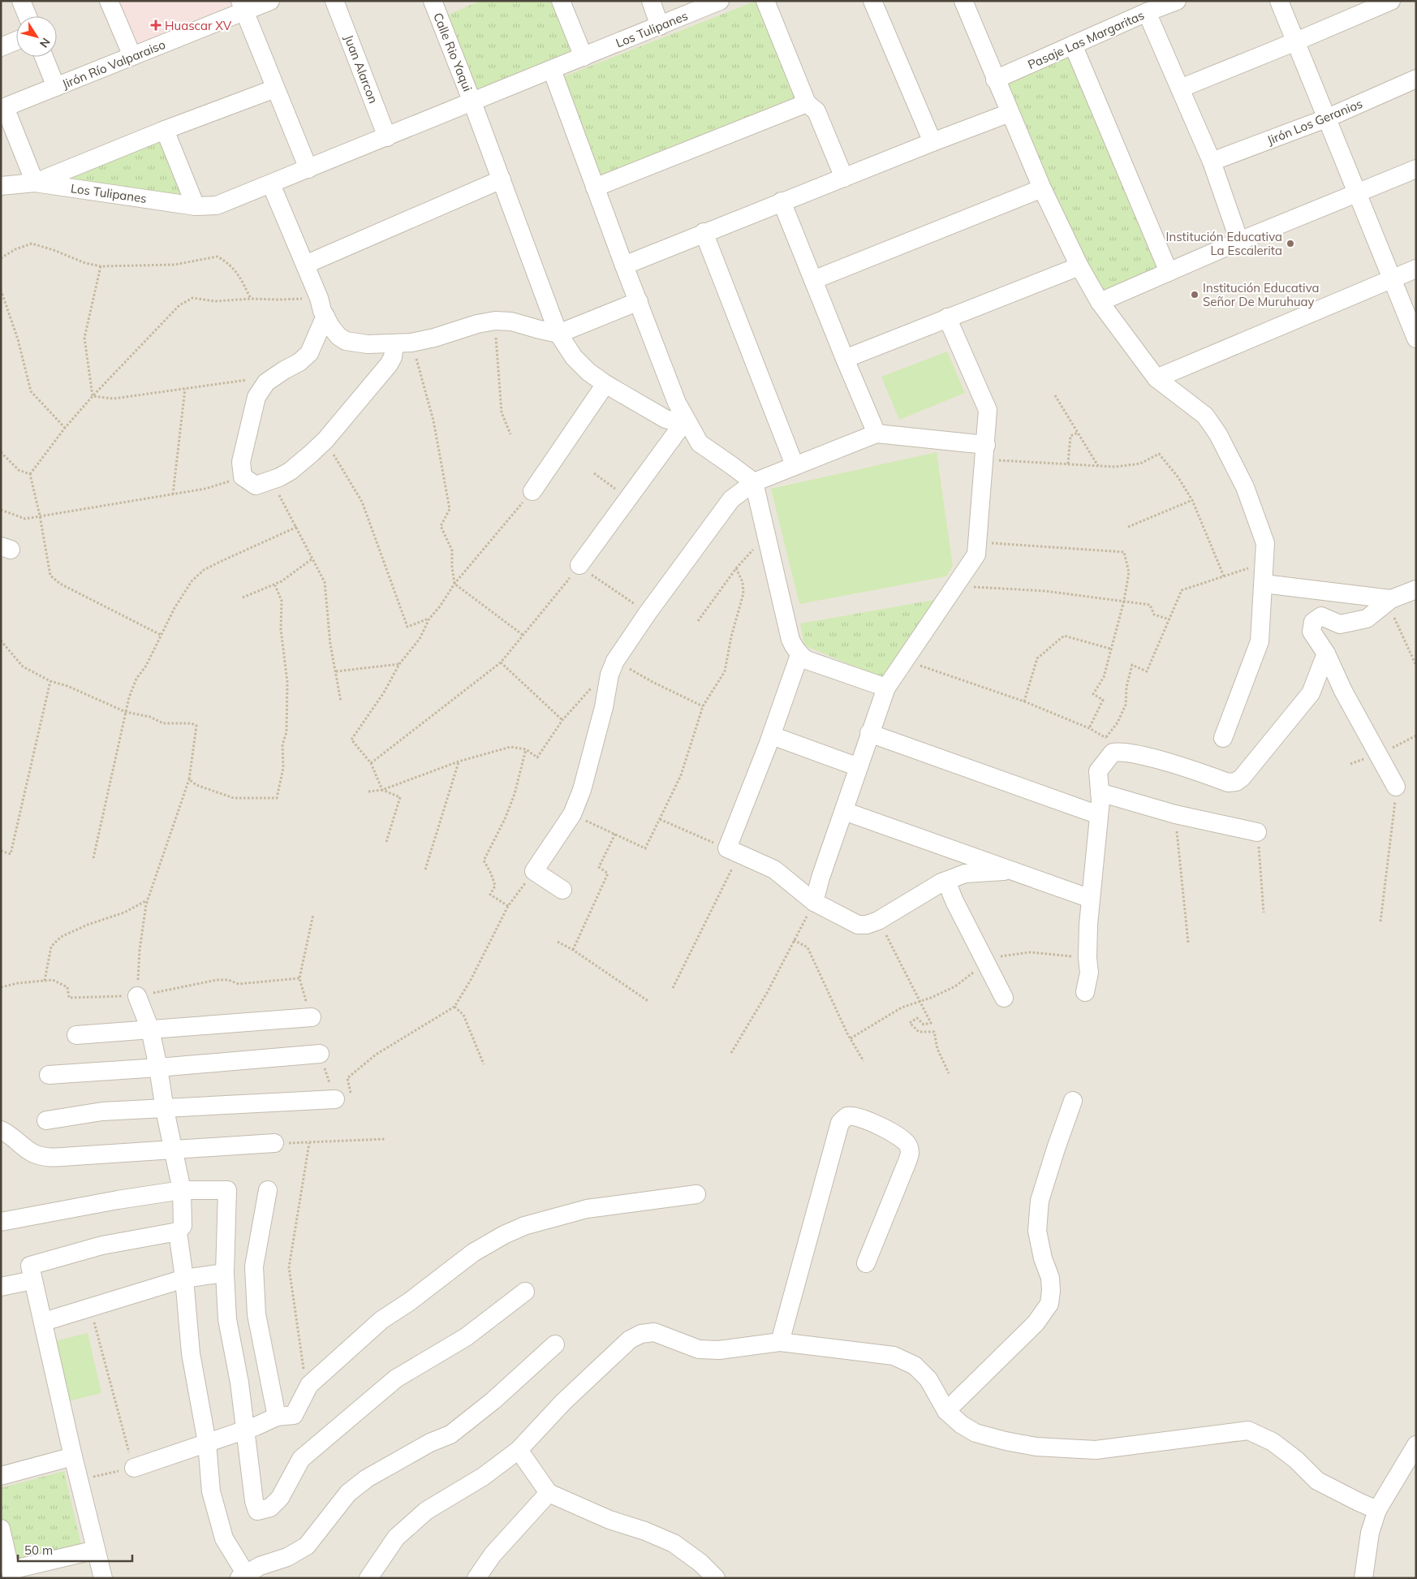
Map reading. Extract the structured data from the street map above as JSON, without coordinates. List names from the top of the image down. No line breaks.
{"streets":{"street":["Los Tulipanes","Pasaje Las Margaritas","Calle Rio Yaqui","Jirón Río Valparaiso","Juan Alarcon","Jirón Los Geranios"]},"crossings":[["Los Tulipanes","Calle Rio Yaqui"],["Los Tulipanes","Jirón Río Valparaiso"],["Los Tulipanes","Juan Alarcon"]],"places":{"health":["Huascar XV"],"other":["Institución Educativa La Escalerita","Institución Educativa Señor De Muruhuay"]},"scale_bar":"50 m","north":"bottom right"}
